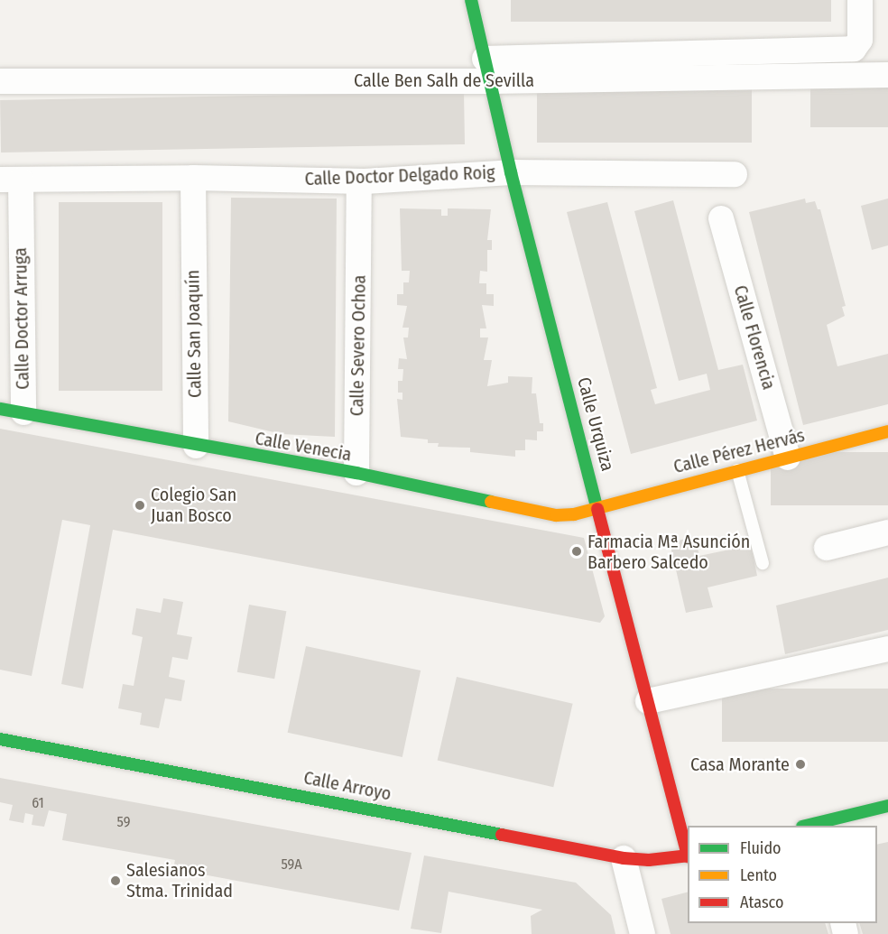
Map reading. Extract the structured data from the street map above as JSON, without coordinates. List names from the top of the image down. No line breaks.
{"streets":{"street":["Calle Ben Salh de Sevilla","Calle Doctor Delgado Roig","Calle Doctor Arruga","Calle San Joaquín","Calle Florencia","Calle Severo Ochoa","Calle Urquiza","Calle Venecia","Calle Pérez Hervás","Calle Arroyo"]},"crossings":[["Calle Ben Salh de Sevilla","Calle Urquiza"],["Calle Doctor Delgado Roig","Calle Doctor Arruga"],["Calle Doctor Delgado Roig","Calle San Joaquín"],["Calle Doctor Delgado Roig","Calle Severo Ochoa"],["Calle Doctor Delgado Roig","Calle Urquiza"],["Calle Doctor Arruga","Calle Venecia"],["Calle San Joaquín","Calle Venecia"],["Calle Florencia","Calle Pérez Hervás"],["Calle Severo Ochoa","Calle Venecia"],["Calle Urquiza","Calle Venecia"],["Calle Urquiza","Calle Pérez Hervás"],["Calle Venecia","Calle Pérez Hervás"]],"places":["Colegio San Juan Bosco","Farmacia Mª Asunción Barbero Salcedo","Casa Morante","Salesianos Stma. Trinidad"],"house_numbers":["61","59","59A"],"legend":["Fluido","Lento","Atasco"]}
